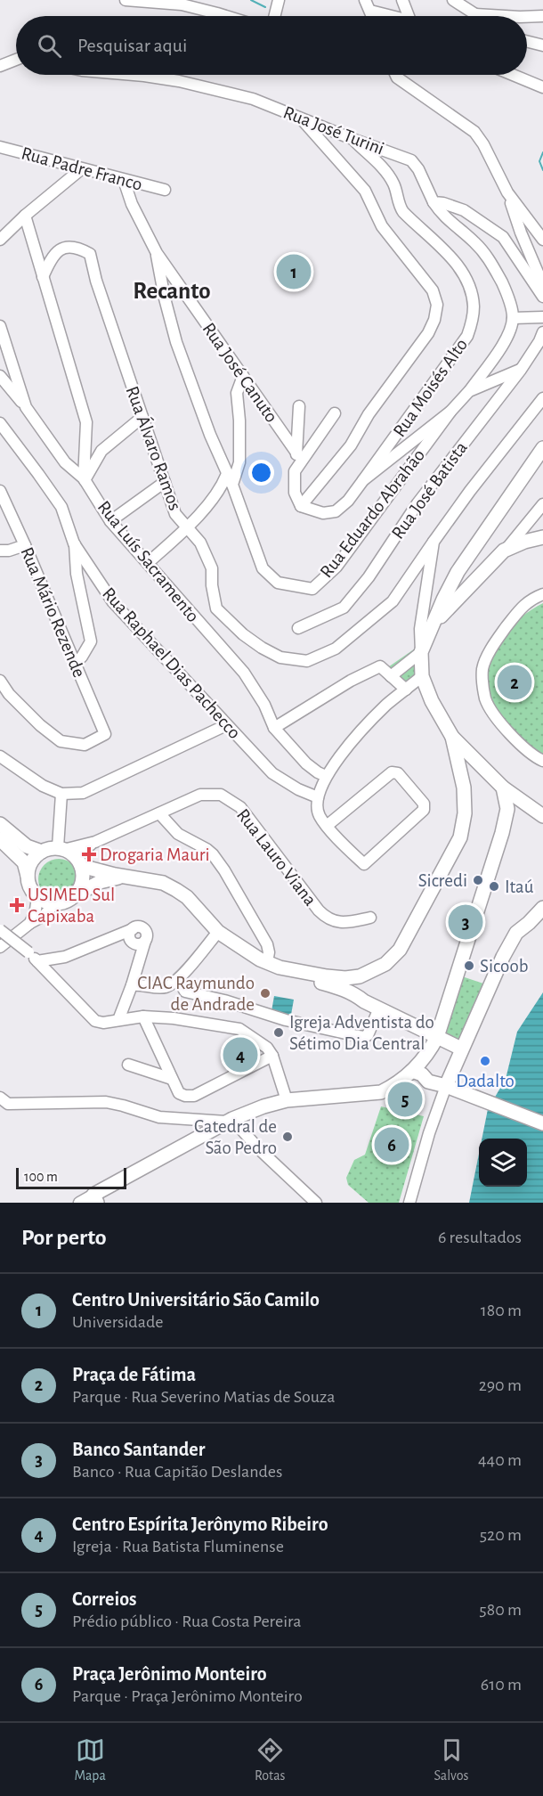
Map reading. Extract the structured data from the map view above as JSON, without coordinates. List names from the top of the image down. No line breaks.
{"streets":{"street":["Rua José Turini","Rua Padre Franco","Rua José Canuto","Rua Moisés Alto","Rua Álvaro Ramos","Rua José Batista","Rua Eduardo Abrahão","Rua Luís Sacramento","Rua Mário Rezende","Rua Raphael Dias Pachecco","Rua Lauro Viana"]},"crossings":[["Rua José Turini","Rua Moisés Alto"],["Rua Padre Franco","Rua José Canuto"]],"districts":["Recanto"],"places":{"health":["Drogaria Mauri","USIMED Sul Capixaba"],"other":["Sicredi","Itaú","Sicoob","CIAC Raymundo de Andrade","Igreja Adventista do Sétimo Dia Central","Dadalto","Catedral de São Pedro"]},"scale_bar":"100 m","page":{"search":"Pesquisar aqui","pins":["1","2","3","4","5","6"],"scale":"100 m","heading":["Por perto","6 resultados"],"list":[{"mark":"1","name":"Centro Universitário São Camilo","note":"Universidade","value":"180 m"},{"mark":"2","name":"Praça de Fátima","note":"Parque · Rua Severino Matias de Souza","value":"290 m"},{"mark":"3","name":"Banco Santander","note":"Banco · Rua Capitão Deslandes","value":"440 m"},{"mark":"4","name":"Centro Espírita Jerônymo Ribeiro","note":"Igreja · Rua Batista Fluminense","value":"520 m"},{"mark":"5","name":"Correios","note":"Prédio público · Rua Costa Pereira","value":"580 m"},{"mark":"6","name":"Praça Jerônimo Monteiro","note":"Parque · Praça Jerônimo Monteiro","value":"610 m"}],"nav":["Mapa","Rotas","Salvos"]}}
